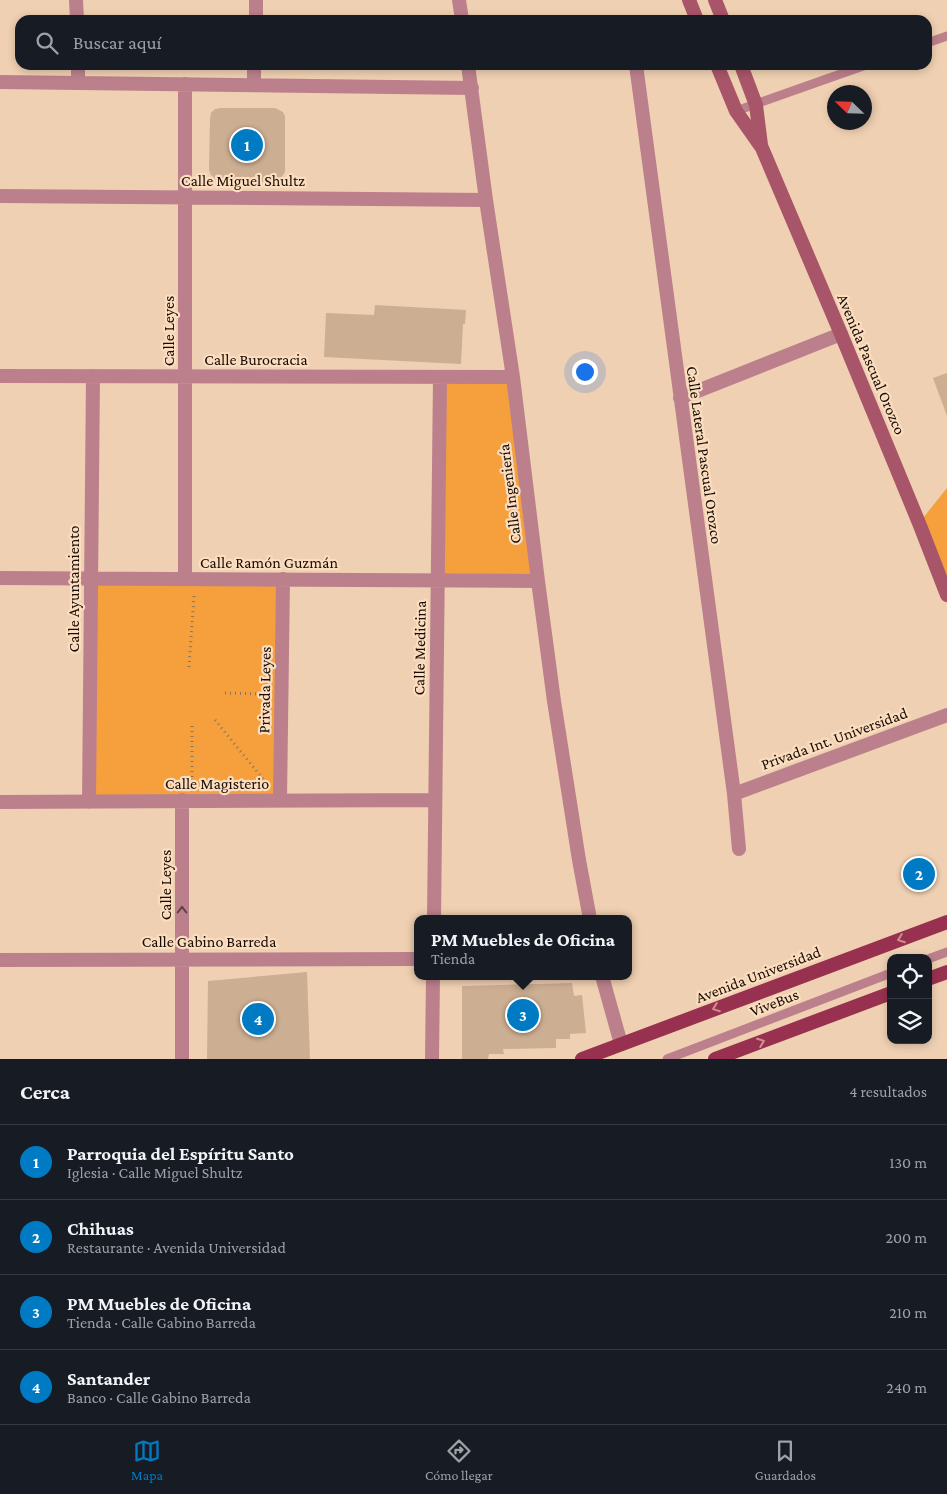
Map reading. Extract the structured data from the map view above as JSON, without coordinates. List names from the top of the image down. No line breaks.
{"streets":{"main road":["Avenida Pascual Orozco","Avenida Universidad"],"street":["Calle Miguel Shultz","Calle Leyes","Calle Burocracia","Calle Lateral Pascual Orozco","Calle Ingeniería","Calle Ramón Guzmán","Calle Ayuntamiento","Calle Medicina","Privada Leyes","Privada Int. Universidad","Calle Magisterio","Calle Gabino Barreda"],"lane":["ViveBus"]},"crossings":[["Calle Miguel Shultz","Calle Leyes"],["Calle Miguel Shultz","Calle Ingeniería"],["Calle Leyes","Calle Burocracia"],["Calle Leyes","Calle Ramón Guzmán"],["Calle Leyes","Calle Magisterio"],["Calle Leyes","Calle Gabino Barreda"],["Calle Burocracia","Calle Ingeniería"],["Calle Burocracia","Calle Ayuntamiento"],["Calle Burocracia","Calle Medicina"],["Calle Lateral Pascual Orozco","Privada Int. Universidad"],["Calle Ingeniería","Calle Ramón Guzmán"],["Calle Ramón Guzmán","Calle Ayuntamiento"],["Calle Ramón Guzmán","Calle Medicina"],["Calle Ramón Guzmán","Privada Leyes"],["Calle Ayuntamiento","Calle Magisterio"],["Calle Medicina","Calle Magisterio"],["Privada Leyes","Calle Magisterio"]],"north":"top left","page":{"search":"Buscar aquí","pins":["1","2","3","4"],"popup":["PM Muebles de Oficina","Tienda"],"heading":["Cerca","4 resultados"],"list":[{"mark":"1","name":"Parroquia del Espíritu Santo","note":"Iglesia · Calle Miguel Shultz","value":"130 m"},{"mark":"2","name":"Chihuas","note":"Restaurante · Avenida Universidad","value":"200 m"},{"mark":"3","name":"PM Muebles de Oficina","note":"Tienda · Calle Gabino Barreda","value":"210 m"},{"mark":"4","name":"Santander","note":"Banco · Calle Gabino Barreda","value":"240 m"}],"nav":["Mapa","Cómo llegar","Guardados"]}}
